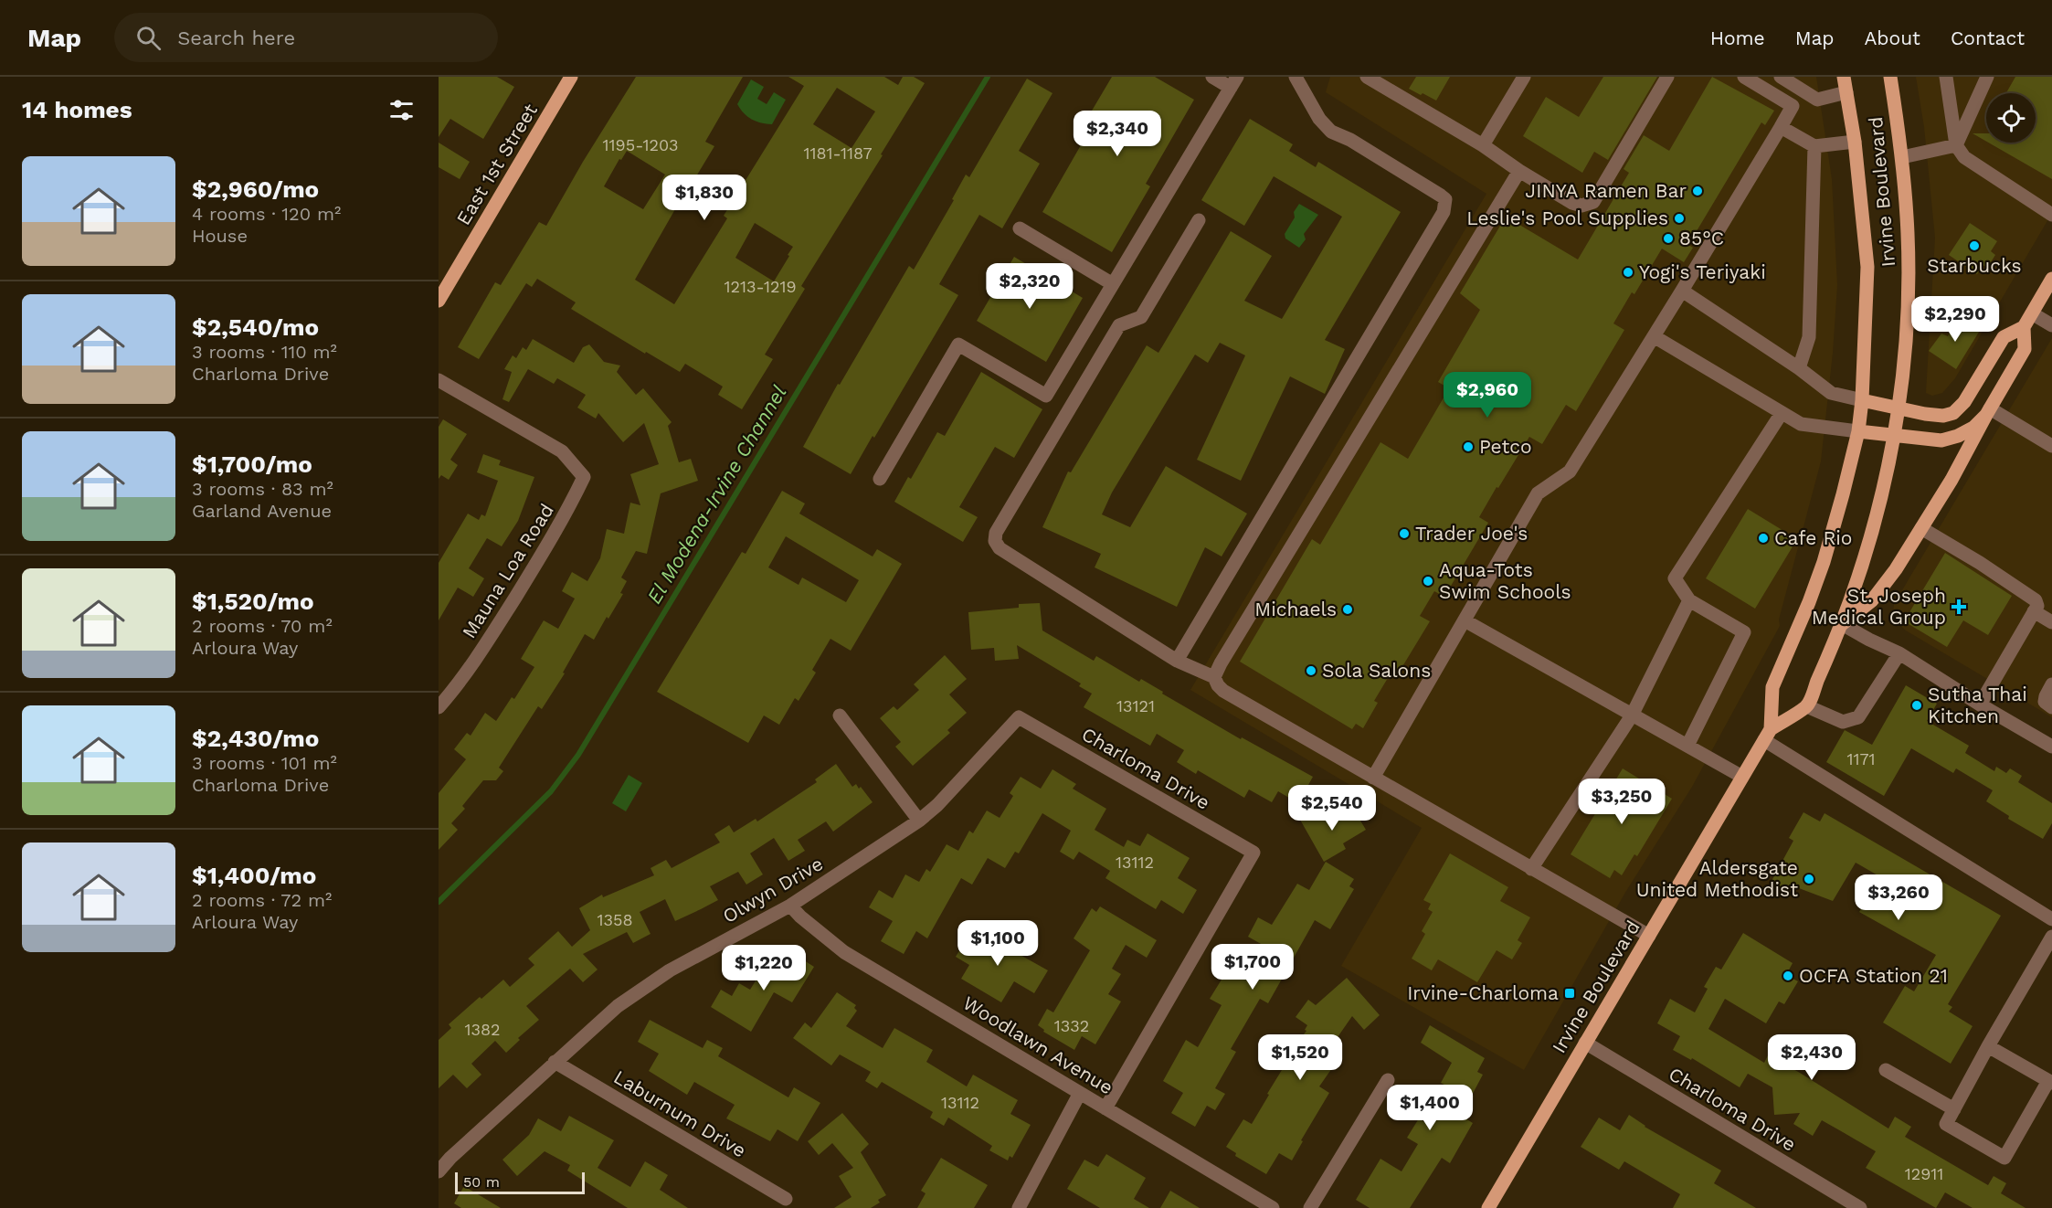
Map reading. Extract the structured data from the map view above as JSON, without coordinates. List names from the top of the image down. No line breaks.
{"streets":{"main road":["East 1st Street","Irvine Boulevard"],"street":["Mauna Loa Road","Charloma Drive","Olwyn Drive","Woodlawn Avenue","Laburnum Drive"]},"crossings":[["Irvine Boulevard","Charloma Drive"],["Charloma Drive","Olwyn Drive"],["Charloma Drive","Woodlawn Avenue"],["Olwyn Drive","Woodlawn Avenue"],["Olwyn Drive","Laburnum Drive"]],"water":["El Modena-Irvine Channel"],"places":{"other":["JINYA Ramen Bar","Leslie's Pool Supplies","85°C","Starbucks","Yogi's Teriyaki","Petco","Trader Joe's","Cafe Rio","Aqua-Tots Swim Schools","Michaels","Sola Salons","Sutha Thai Kitchen","Aldersgate United Methodist","OCFA Station 21"],"health":["St. Joseph Medical Group"],"transit":["Irvine-Charloma"]},"house_numbers":["1195-1203","1181-1187","1213-1219","13121","1171","13112","1358","1332","1382","13112","12911"],"scale_bar":"50 m","page":{"header":"Map","search":"Search here","nav":["Home","Map","About","Contact"],"heading":"14 homes","price":["$2,340","$1,830","$2,320","$2,290","$2,960","$3,250","$2,540","$3,260","$1,100","$1,700","$1,220","$1,520","$2,430","$1,400"],"list":[{"name":"$2,960/mo","note":"4 rooms · 120 m² · House"},{"name":"$2,540/mo","note":"3 rooms · 110 m² · Charloma Drive"},{"name":"$1,700/mo","note":"3 rooms · 83 m² · Garland Avenue"},{"name":"$1,520/mo","note":"2 rooms · 70 m² · Arloura Way"},{"name":"$2,430/mo","note":"3 rooms · 101 m² · Charloma Drive"},{"name":"$1,400/mo","note":"2 rooms · 72 m² · Arloura Way"}],"scale":"50 m"}}
